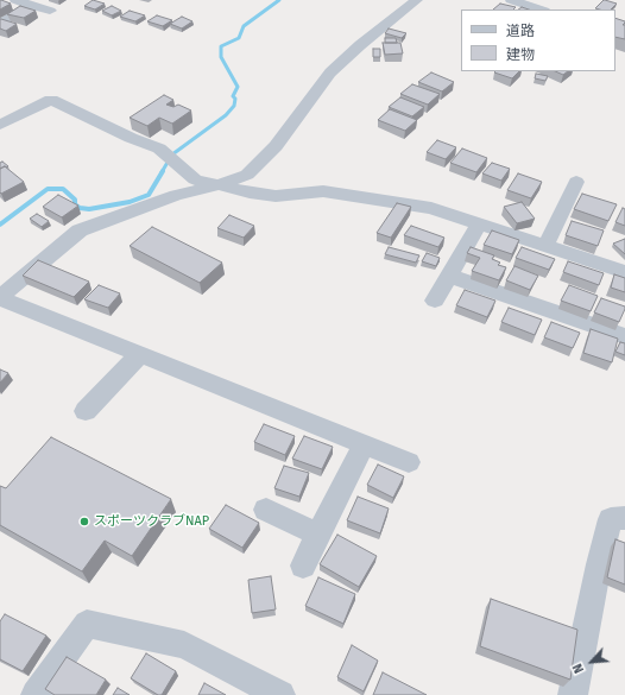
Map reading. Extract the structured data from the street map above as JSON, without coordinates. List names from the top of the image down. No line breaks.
{"places":["スポーツクラブNAP"],"legend":["道路","建物"],"north":"bottom left"}
